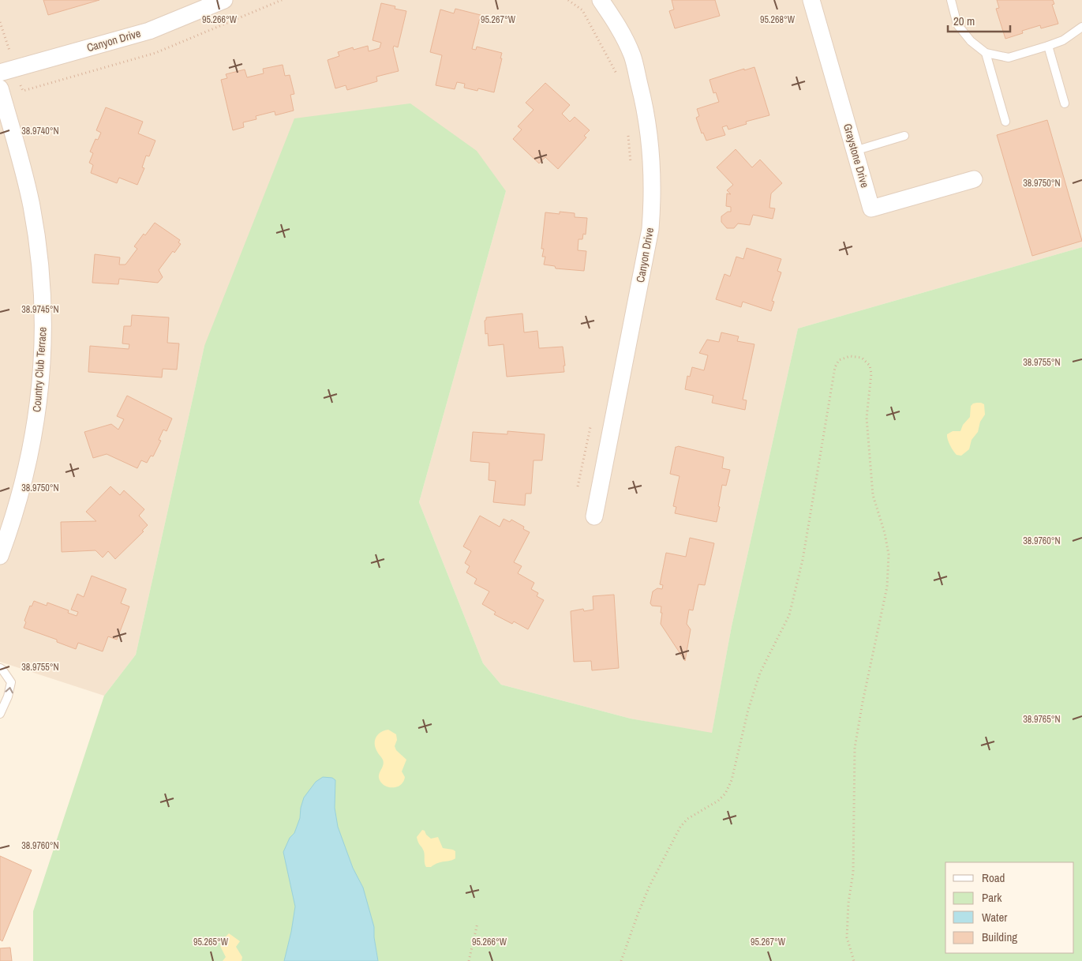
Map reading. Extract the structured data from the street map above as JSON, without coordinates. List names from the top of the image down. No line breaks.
{"streets":{"street":["Canyon Drive","Graystone Drive","Country Club Terrace"]},"legend":["Road","Park","Water","Building"],"scale_bar":"20 m","coordinates":["95.266°W","95.267°W","95.268°W","38.9740°N","38.9750°N","38.9745°N","38.9755°N","38.9760°N","38.9765°N","95.265°W"]}
